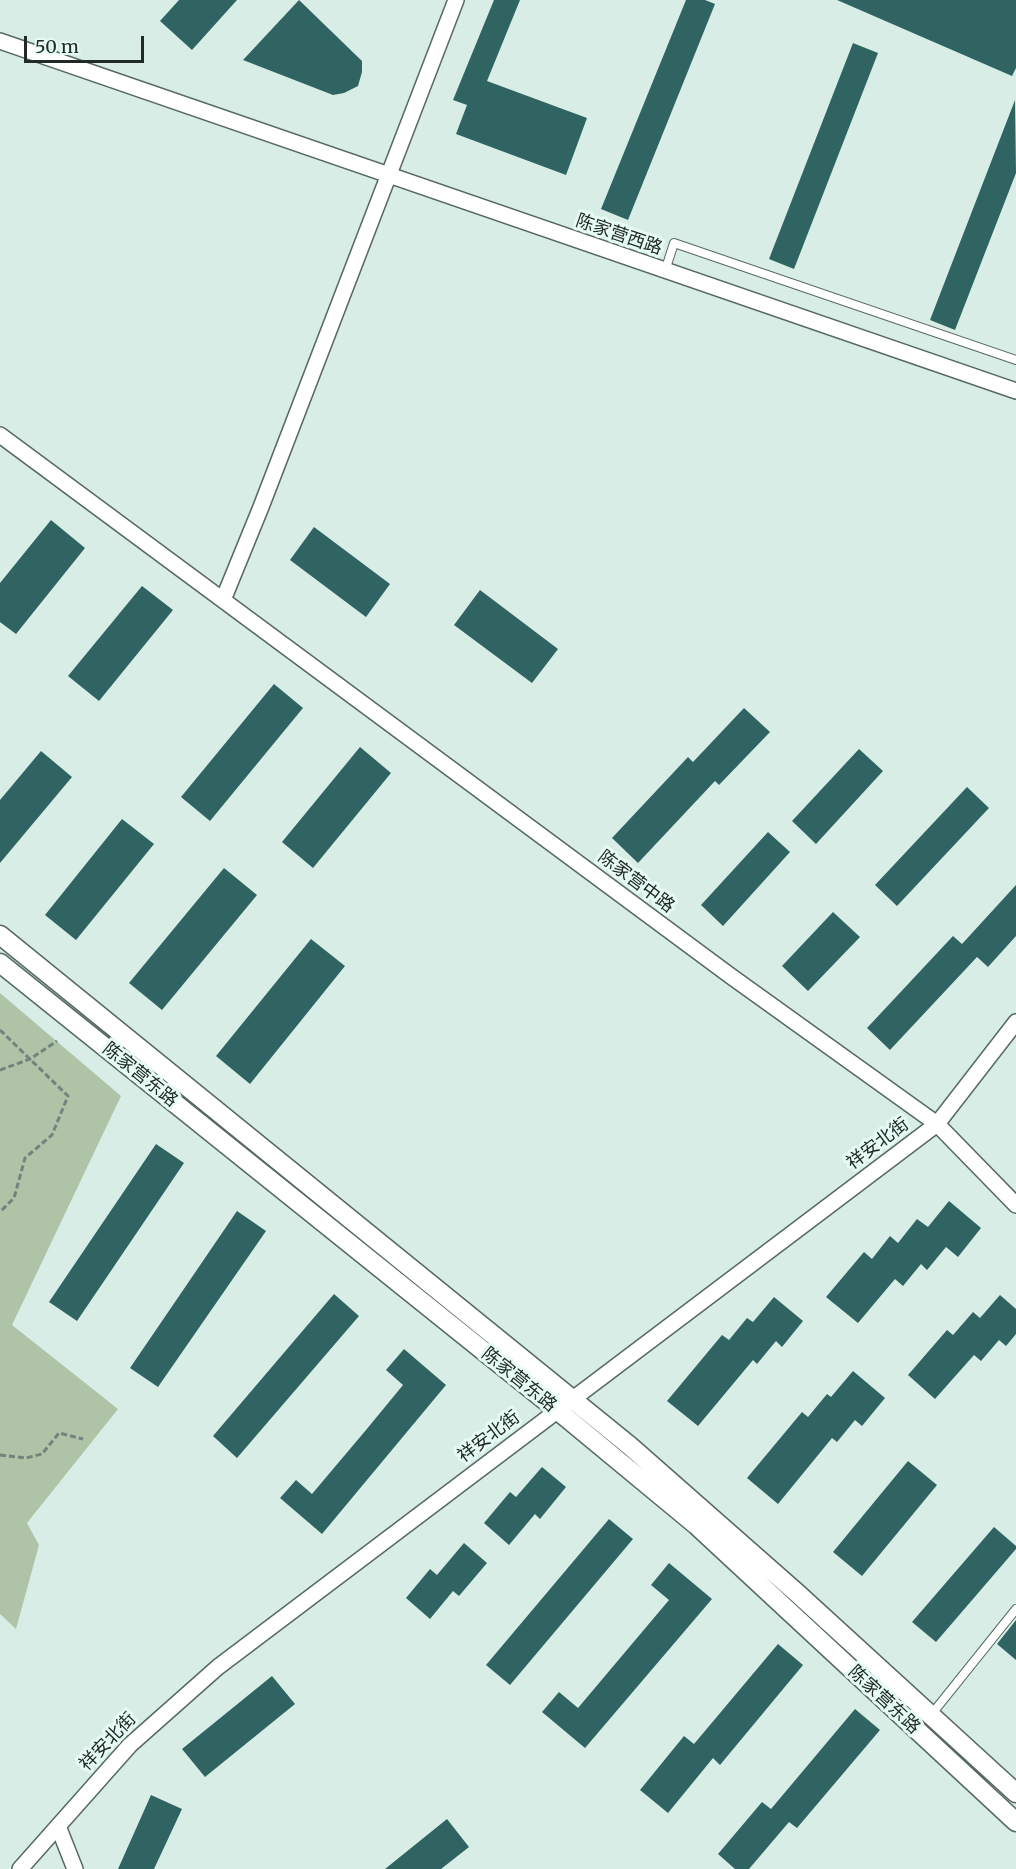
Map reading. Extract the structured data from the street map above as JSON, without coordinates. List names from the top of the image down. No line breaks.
{"streets":{"street":["陈家营西路","陈家营中路","陈家营东路","祥安北街"]},"crossings":[["陈家营中路","祥安北街"],["陈家营东路","祥安北街"]],"scale_bar":"50 m"}
